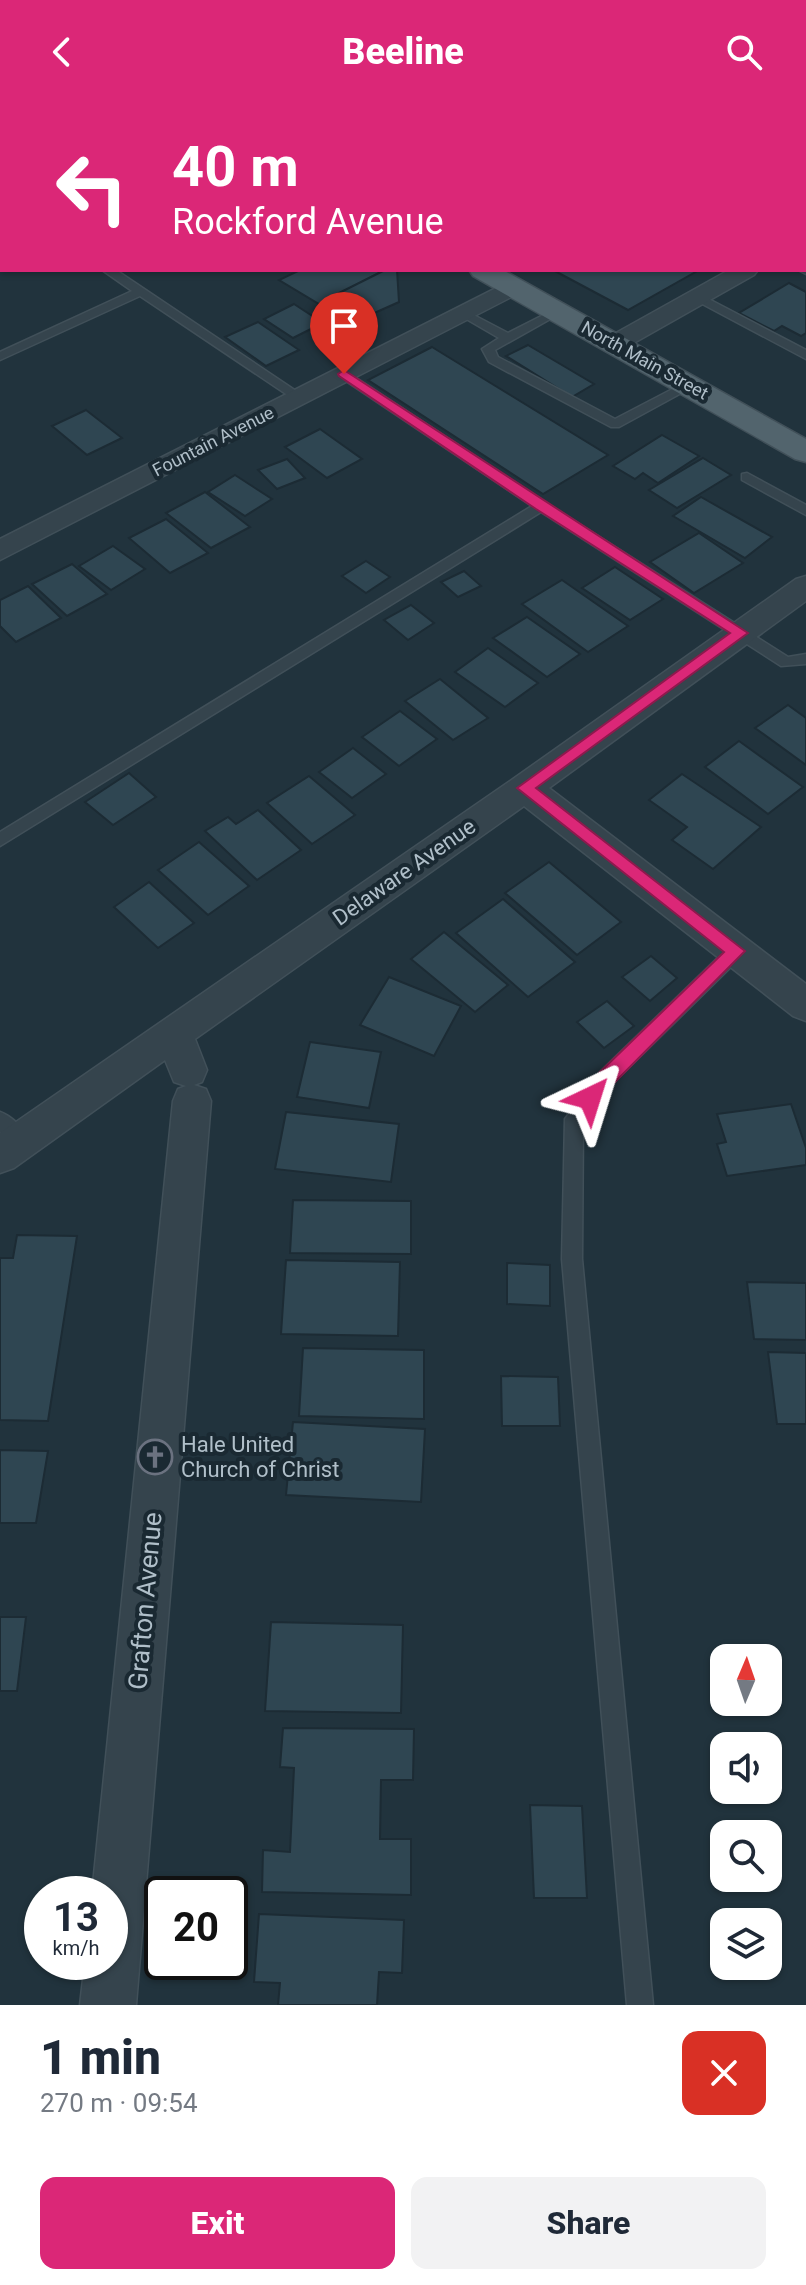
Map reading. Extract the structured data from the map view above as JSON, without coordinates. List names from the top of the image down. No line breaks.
{"streets":{"main road":["North Main Street"],"street":["Fountain Avenue","Delaware Avenue","Grafton Avenue"]},"crossings":[["North Main Street","Fountain Avenue"],["Delaware Avenue","Grafton Avenue"]],"places":{"church":["Hale United Church of Christ"]},"north":"top","page":{"header":"Beeline","turn":["40 m","Rockford Avenue"],"speed":"13 km/h","limit":"20","heading":["1 min","270 m · 09:54"],"buttons":["Exit","Share"]}}
